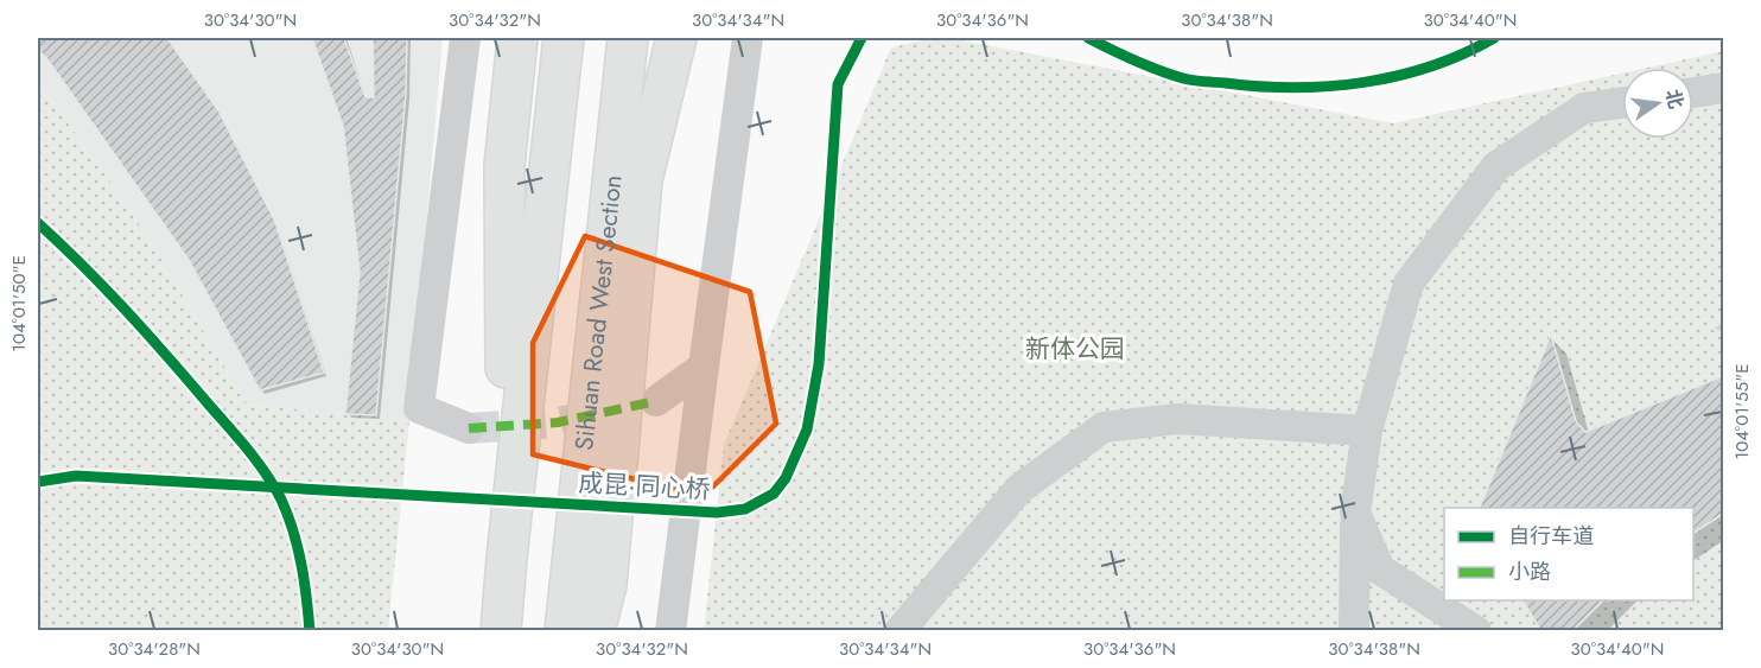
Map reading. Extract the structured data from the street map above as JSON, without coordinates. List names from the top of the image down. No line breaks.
{"streets":{"highway":["Sihuan Road West Section"],"cycle path":["成昆·同心桥"]},"parks":["新体公园"],"legend":["自行车道","小路"],"north":"right","coordinates":["30°34'30\"N","30°34'32\"N","30°34'34\"N","30°34'36\"N","30°34'38\"N","30°34'40\"N","104°01'50\"E","104°01'55\"E","30°34'28\"N"]}
